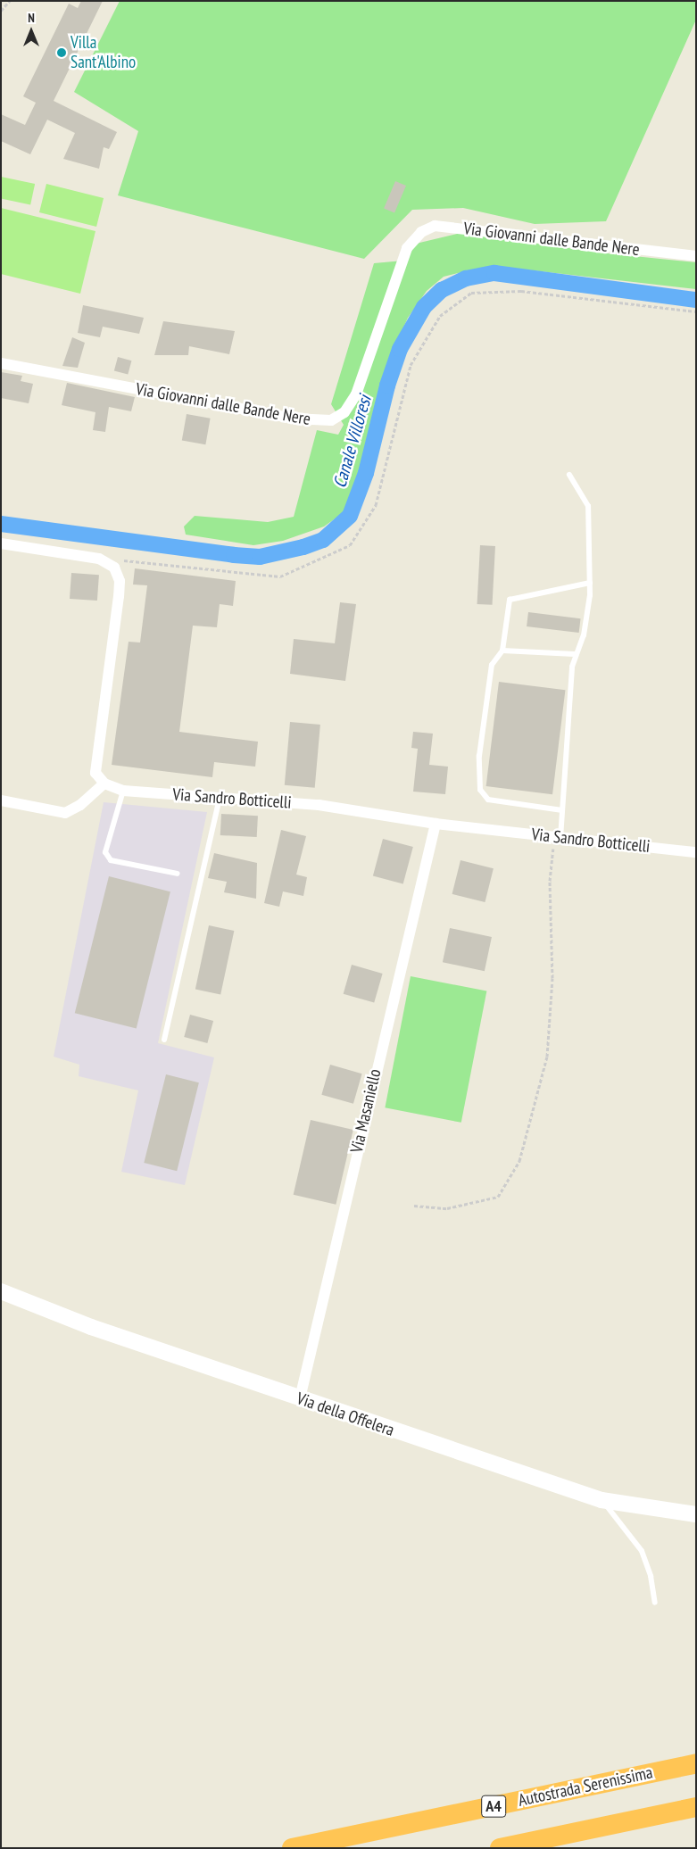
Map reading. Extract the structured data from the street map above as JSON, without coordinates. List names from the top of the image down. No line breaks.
{"streets":{"highway":["Autostrada Serenissima","A4"],"street":["Via Giovanni dalle Bande Nere","Via Sandro Botticelli","Via Masaniello","Via della Offelera"]},"crossings":[["Via Sandro Botticelli","Via Masaniello"],["Via Masaniello","Via della Offelera"]],"water":["Canale Villoresi"],"places":["Villa Sant'Albino"],"north":"top"}
